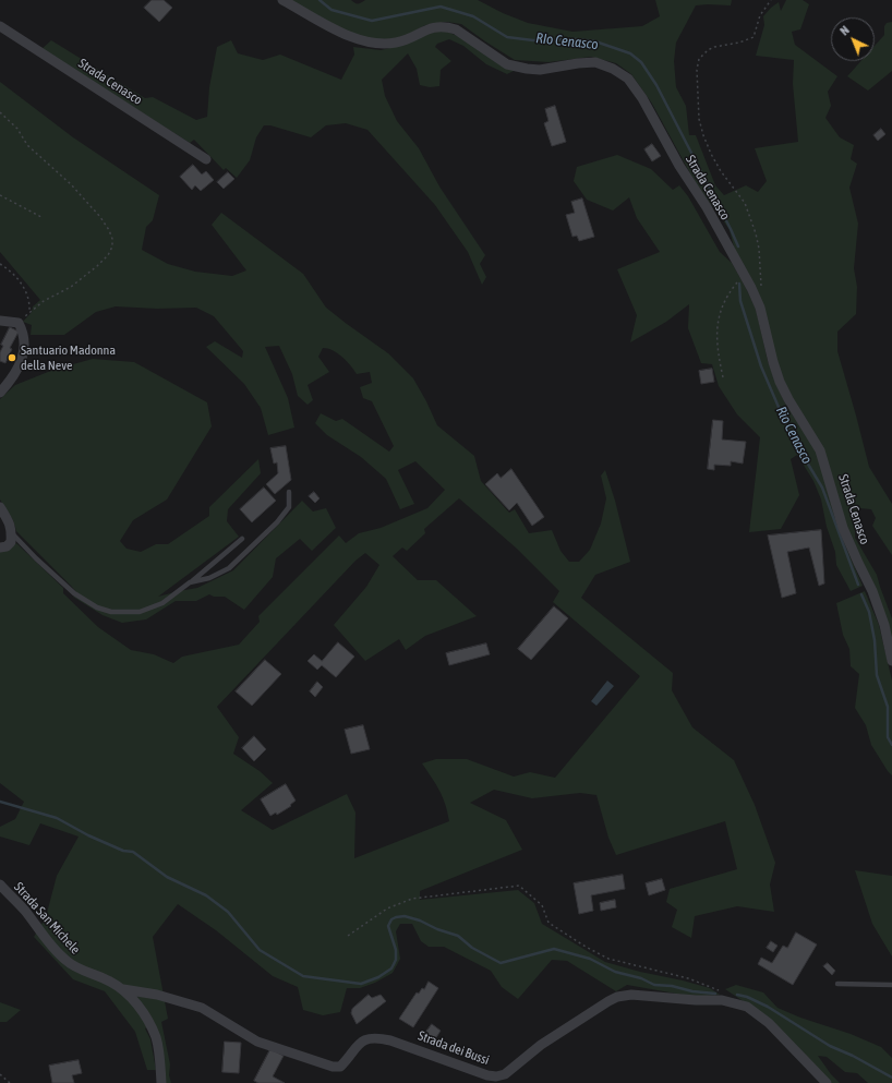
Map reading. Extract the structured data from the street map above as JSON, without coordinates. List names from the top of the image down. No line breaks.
{"streets":{"street":["Strada Cenasco","Strada San Michele","Strada dei Bussi"]},"crossings":[["Strada San Michele","Strada dei Bussi"]],"water":["RIo Cenasco","Rio Cenasco"],"places":["Santuario Madonna della Neve"],"north":"top left"}
